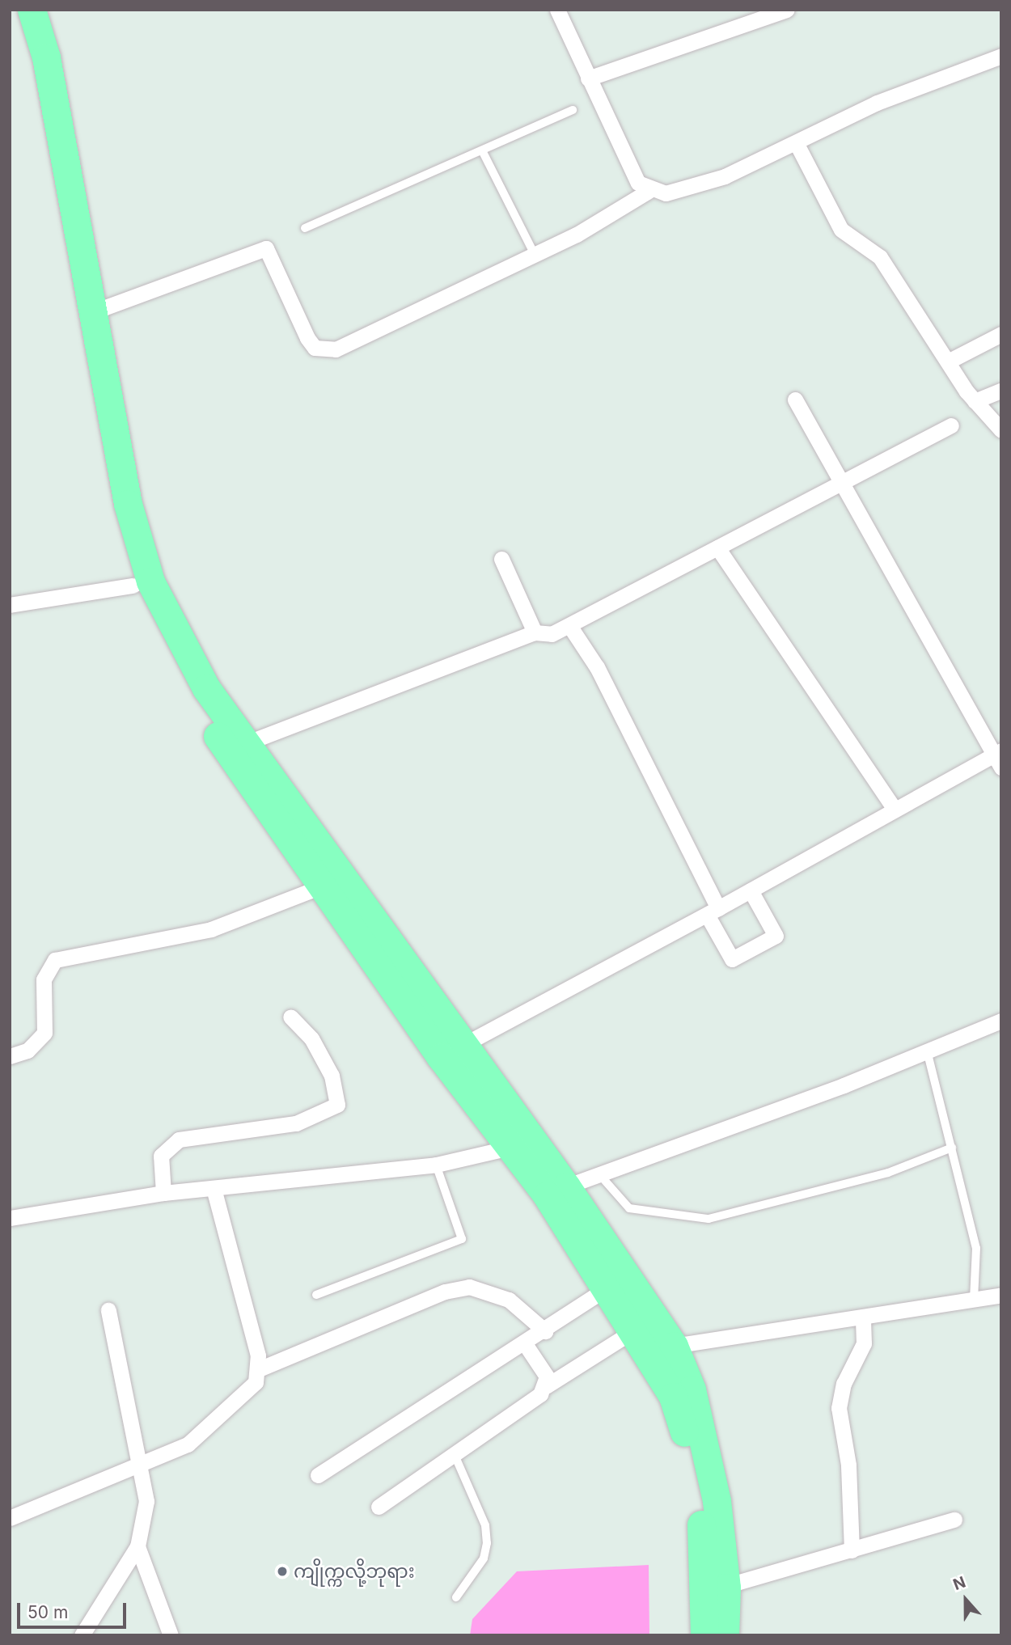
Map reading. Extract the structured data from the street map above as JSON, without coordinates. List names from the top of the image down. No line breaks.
{"places":["ကျိုက္ကလို့ဘုရား"],"scale_bar":"50 m","north":"top"}
